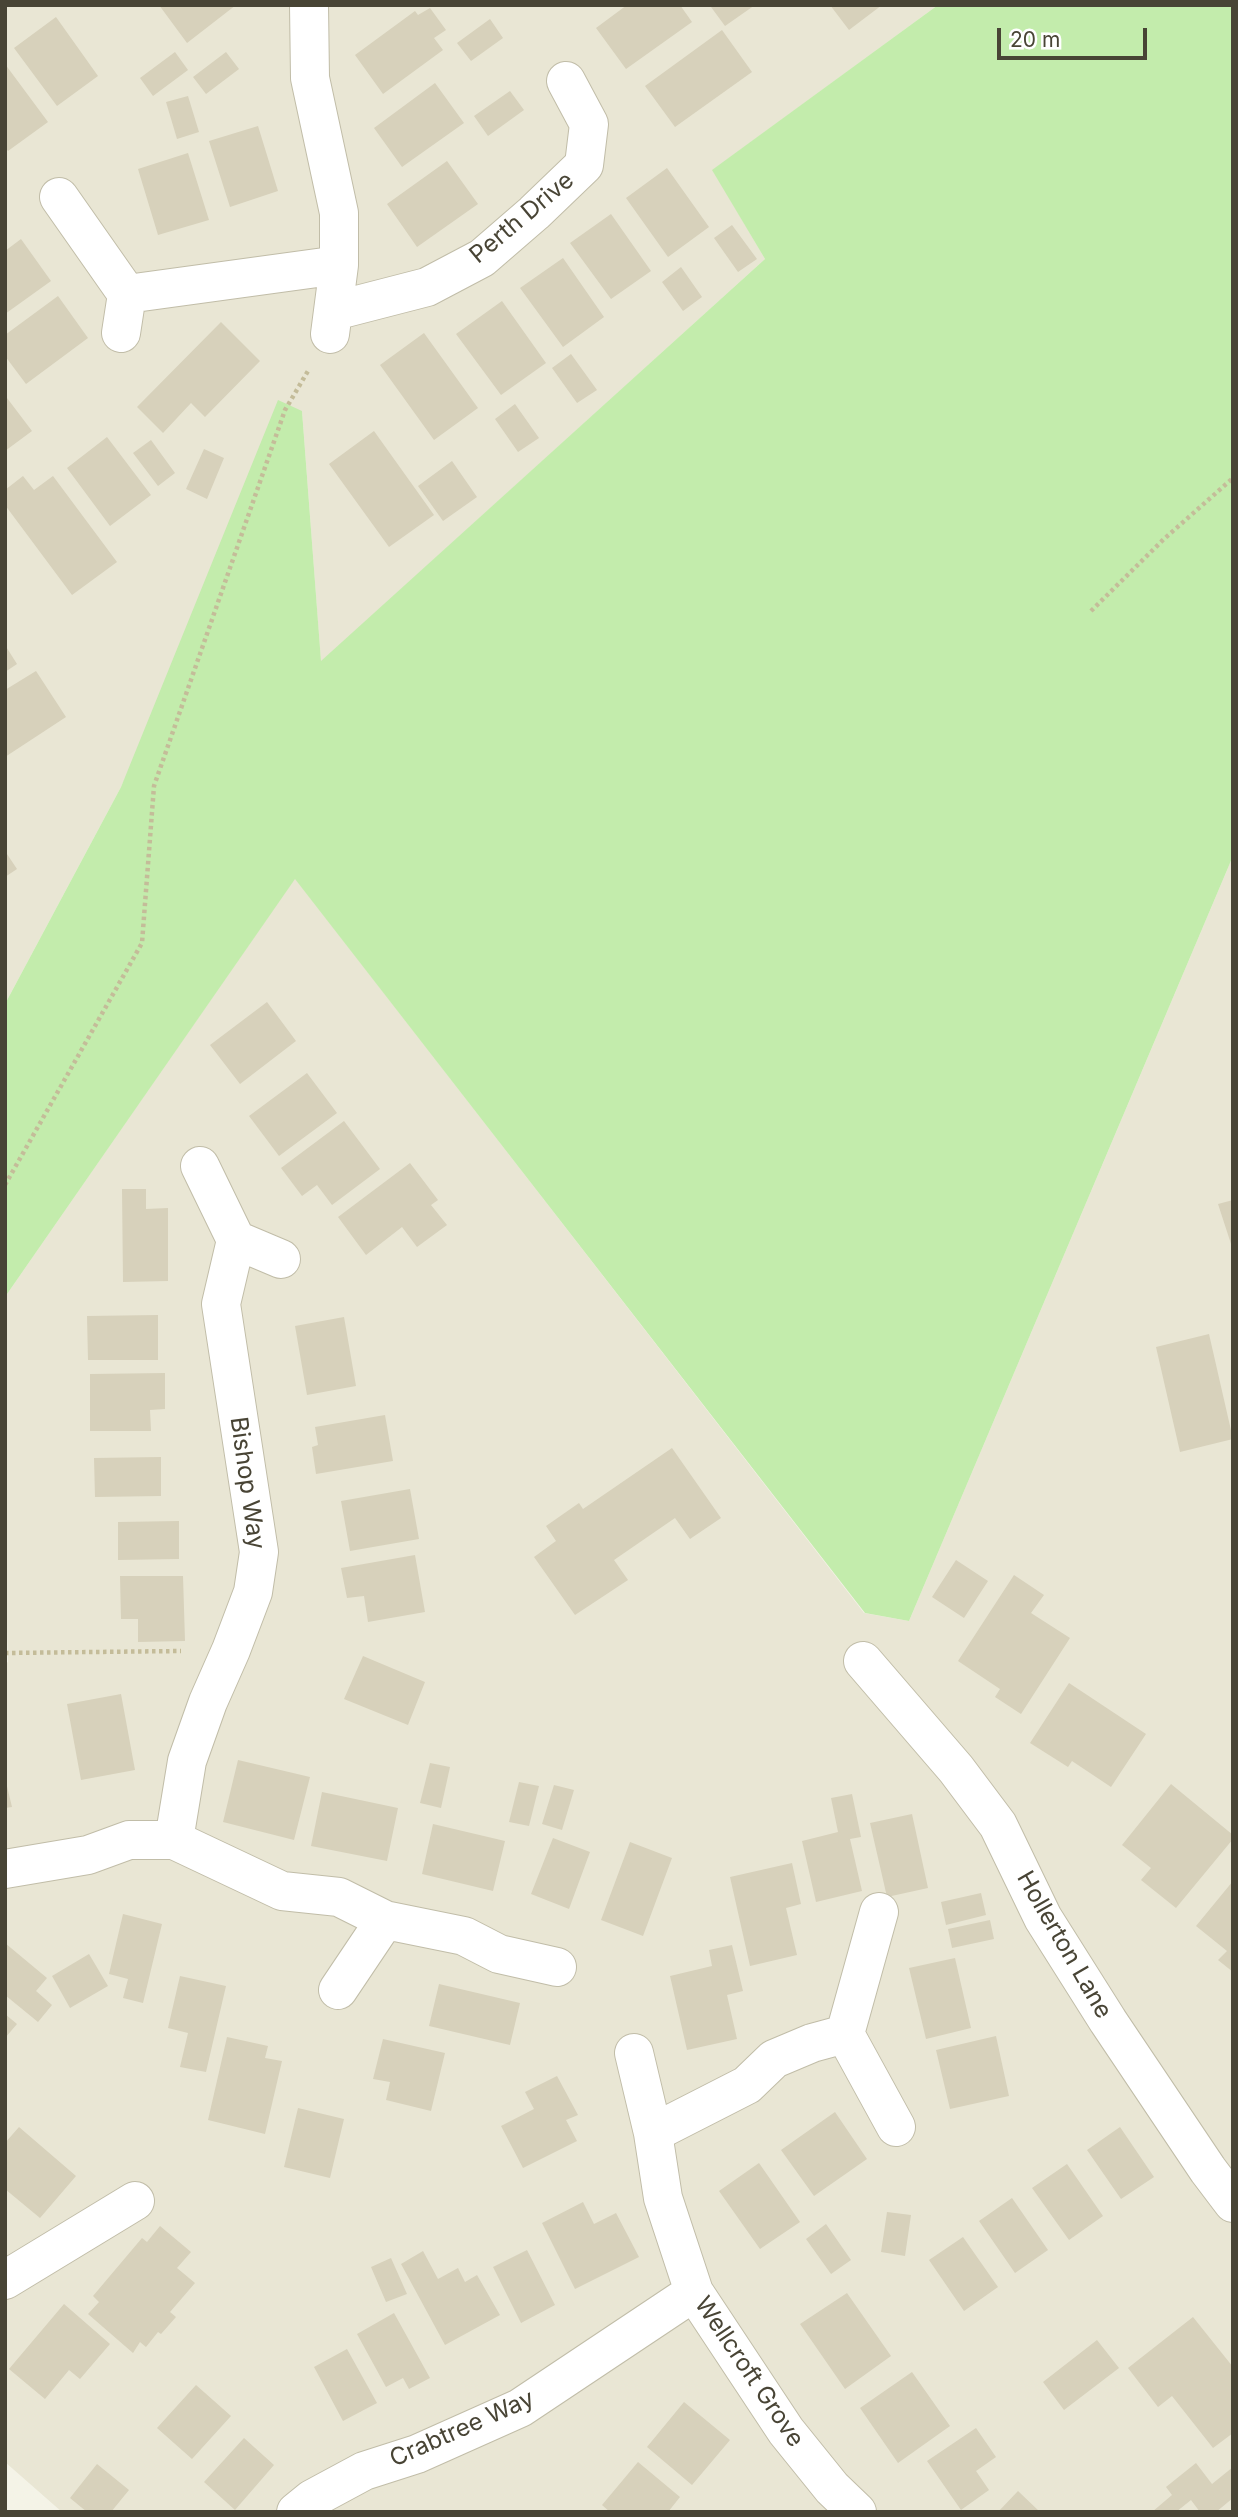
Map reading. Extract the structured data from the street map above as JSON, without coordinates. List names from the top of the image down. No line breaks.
{"streets":{"street":["Perth Drive","Bishop Way","Hollerton Lane","Wellcroft Grove","Crabtree Way"]},"crossings":[["Wellcroft Grove","Crabtree Way"]],"scale_bar":"20 m"}
